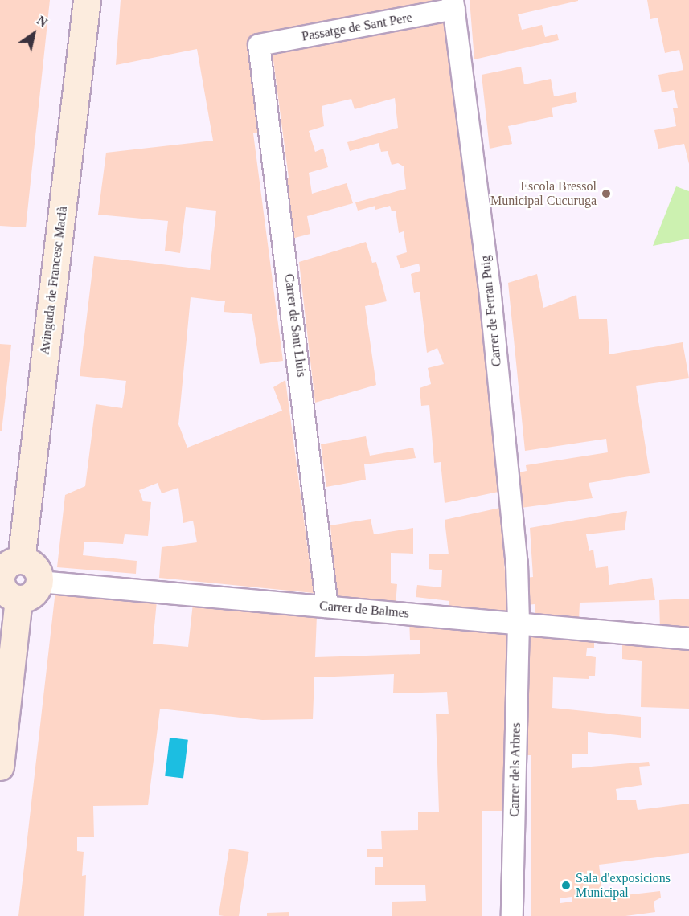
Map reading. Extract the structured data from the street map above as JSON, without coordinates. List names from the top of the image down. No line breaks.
{"streets":{"street":["Passatge de Sant Pere","Avinguda de Francesc Macià","Carrer de Ferran Puig","Carrer de Sant Lluis","Carrer de Balmes","Carrer dels Arbres"]},"crossings":[["Passatge de Sant Pere","Carrer de Ferran Puig"],["Passatge de Sant Pere","Carrer de Sant Lluis"],["Avinguda de Francesc Macià","Carrer de Balmes"],["Carrer de Ferran Puig","Carrer de Balmes"],["Carrer de Ferran Puig","Carrer dels Arbres"],["Carrer de Sant Lluis","Carrer de Balmes"],["Carrer de Balmes","Carrer dels Arbres"]],"places":["Escola Bressol Municipal Cucuruga","Sala d'exposicions Municipal"],"north":"top right"}
